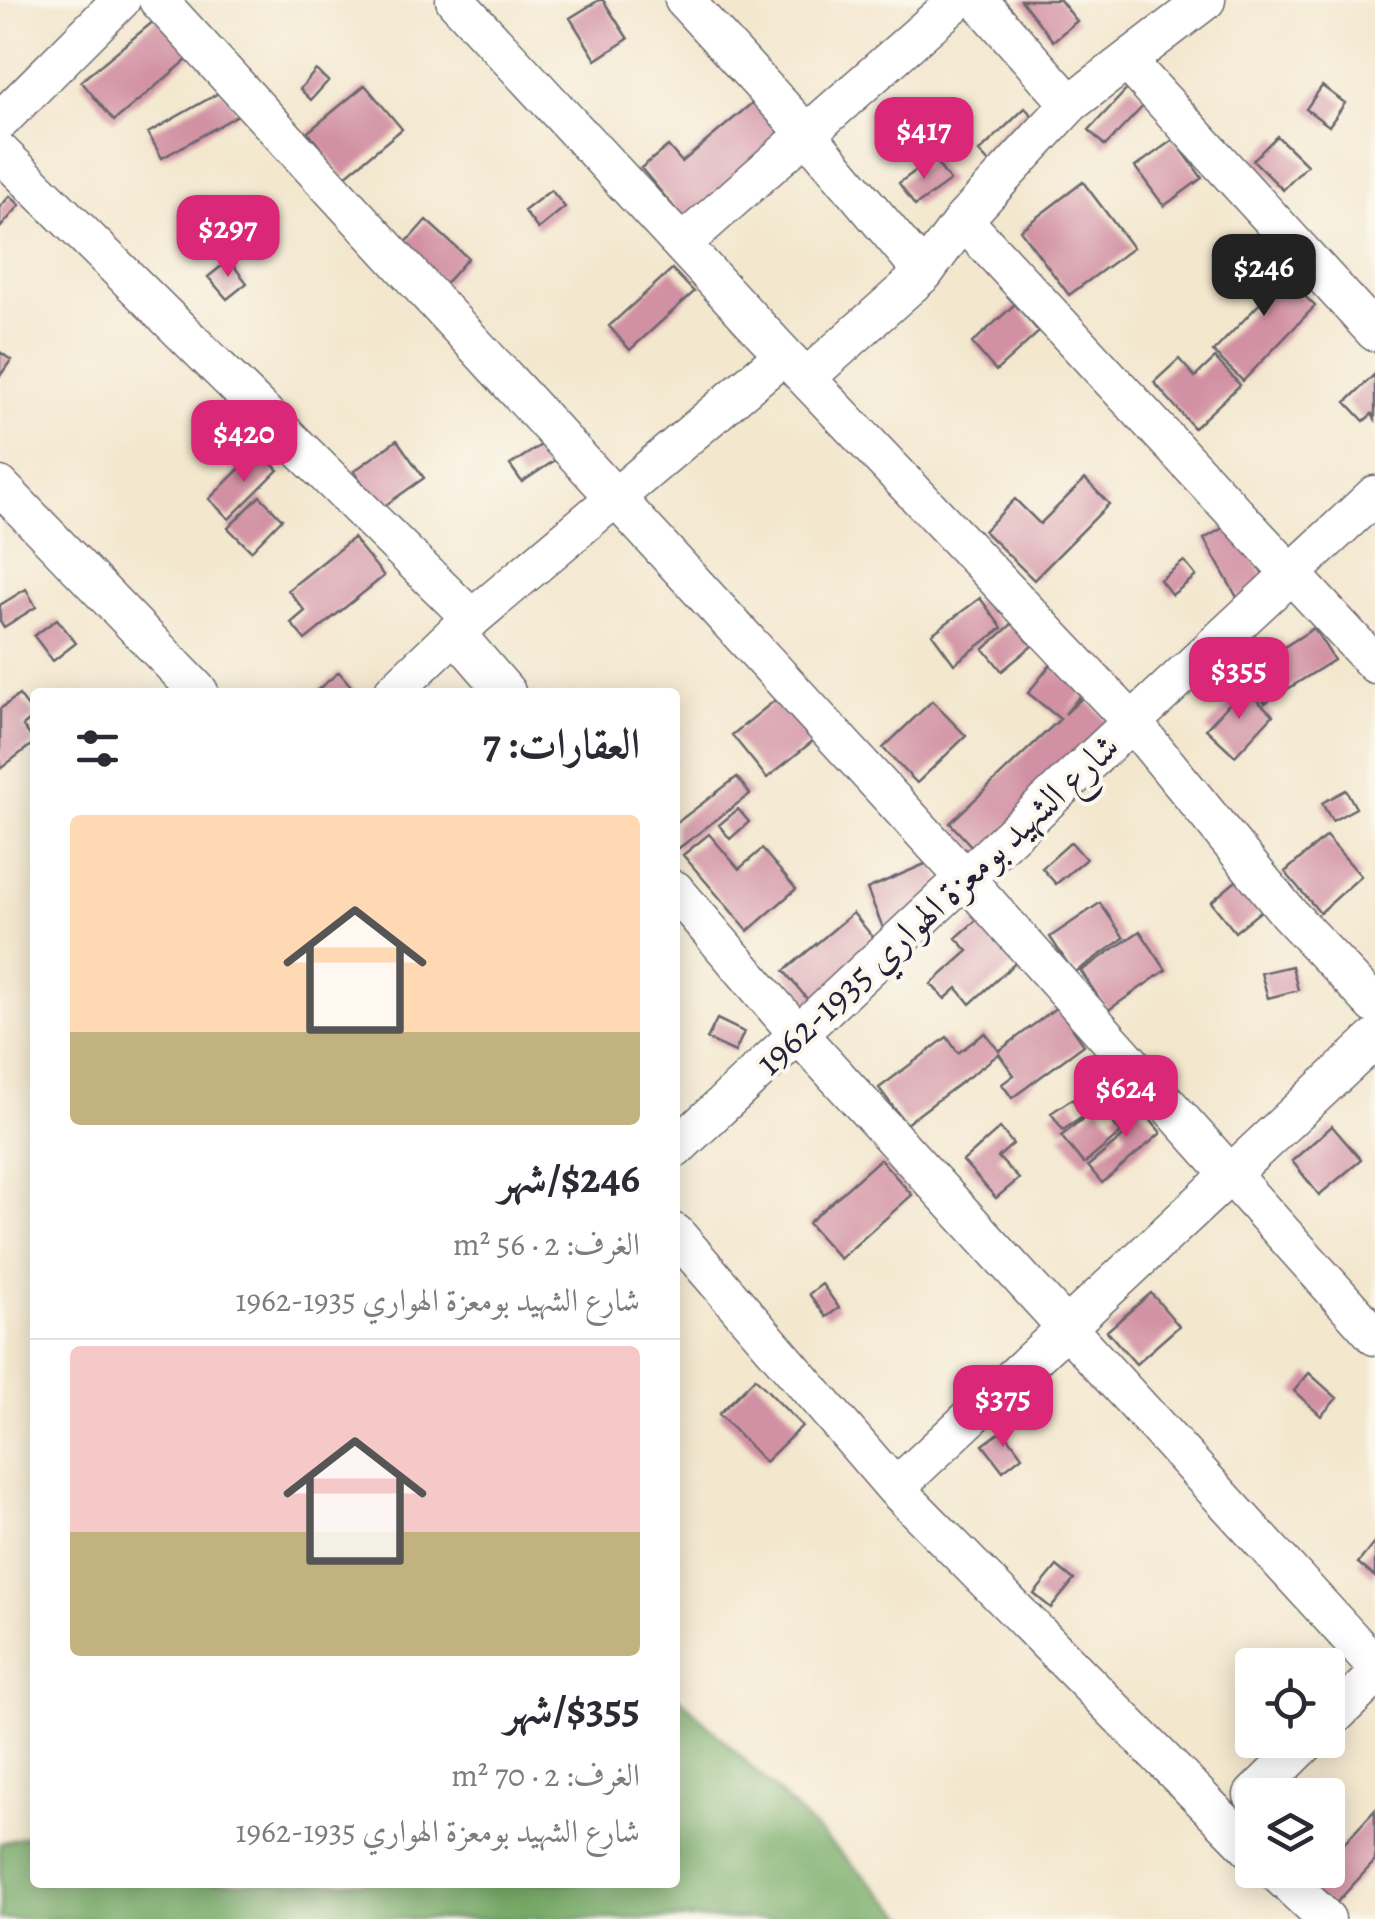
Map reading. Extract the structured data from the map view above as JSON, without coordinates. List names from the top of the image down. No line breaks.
{"streets":{"street":["شارع الشهيد بومعزة الهواري 1935-1962"]},"page":{"price":["$417","$297","$246","$420","$355","$624","$375"],"heading":"العقارات: 7","list":[{"name":"$246/شهر","note":"الغرف: 2 · 56 m² · شارع الشهيد بومعزة الهواري 1935-1962"},{"name":"$355/شهر","note":"الغرف: 2 · 70 m² · شارع الشهيد بومعزة الهواري 1935-1962"}]}}
